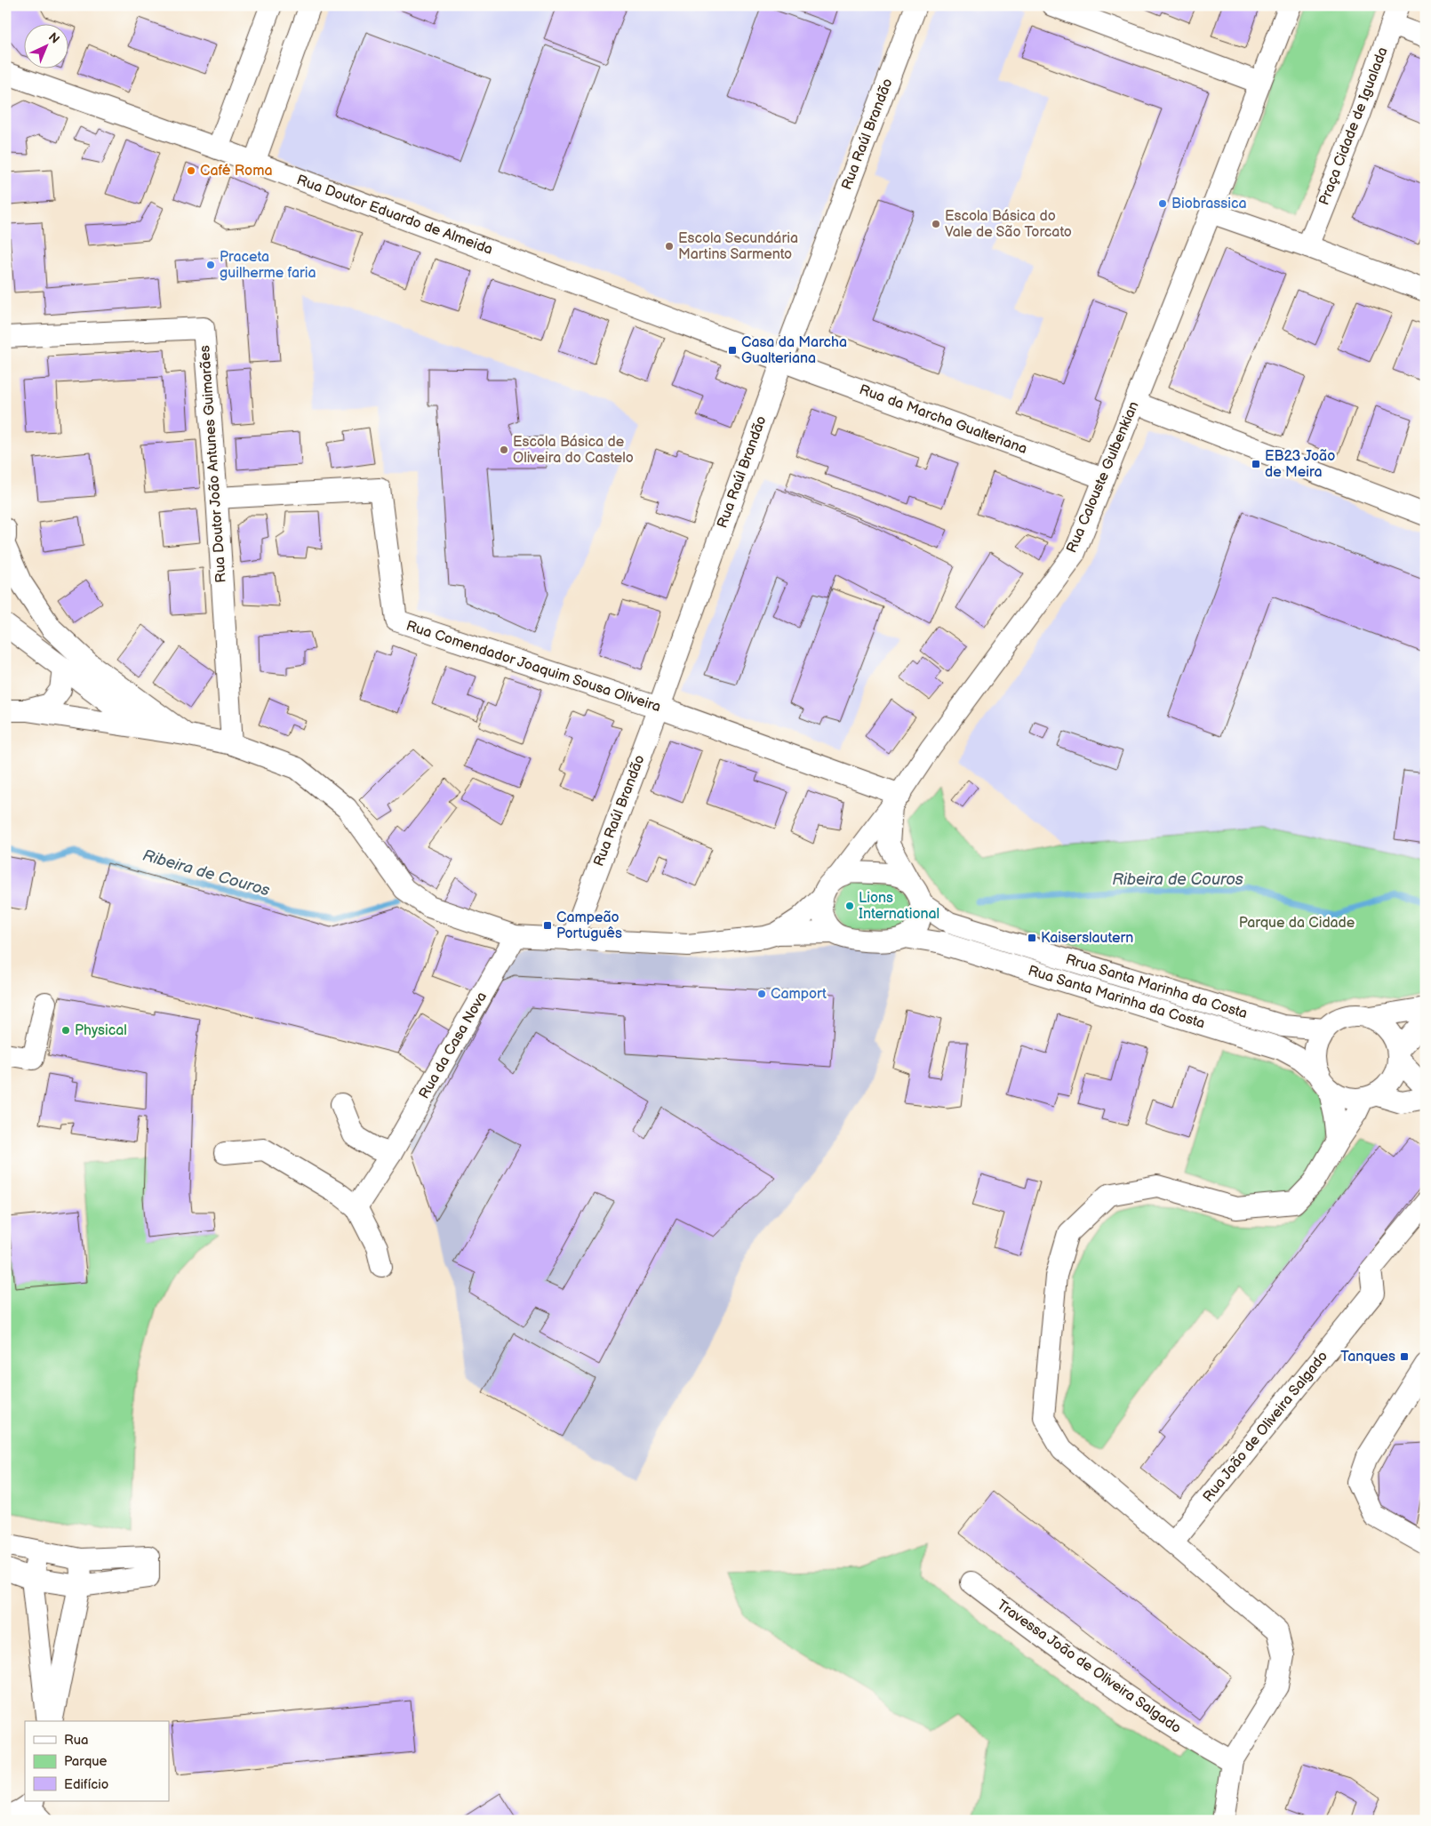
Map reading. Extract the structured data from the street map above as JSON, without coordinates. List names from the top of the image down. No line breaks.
{"streets":{"street":["Praça Cidade de Igualada","Rua Raúl Brandão","Rua Doutor Eduardo de Almeida","Rua da Marcha Gualteriana","Rua Doutor João Antunes Guimarães","Rua Calouste Gulbenkian","Rua Comendador Joaquim Sousa Oliveira","Rrua Santa Marinha da Costa","Rua Santa Marinha da Costa","Rua da Casa Nova","Rua João de Oliveira Salgado","Travessa João de Oliveira Salgado"]},"crossings":[["Rua Raúl Brandão","Rua Doutor Eduardo de Almeida"],["Rua Raúl Brandão","Rua da Marcha Gualteriana"],["Rua Raúl Brandão","Rua Comendador Joaquim Sousa Oliveira"],["Rua Doutor Eduardo de Almeida","Rua da Marcha Gualteriana"],["Rua da Marcha Gualteriana","Rua Calouste Gulbenkian"],["Rua Doutor João Antunes Guimarães","Rua Comendador Joaquim Sousa Oliveira"],["Rua Calouste Gulbenkian","Rua Comendador Joaquim Sousa Oliveira"],["Rua Calouste Gulbenkian","Rrua Santa Marinha da Costa"],["Rua Calouste Gulbenkian","Rua Santa Marinha da Costa"],["Rrua Santa Marinha da Costa","Rua Santa Marinha da Costa"]],"water":["Ribeira de Couros"],"parks":["Parque da Cidade"],"places":{"other":["Café Roma","Biobrassica","Escola Básica do Vale de São Torcato","Escola Secundária Martins Sarmento","Praceta guilherme faria","Escola Básica de Oliveira do Castelo","Lions International","Camport","Physical"],"transit":["Casa da Marcha Gualteriana","EB23 João de Meira","Campeão Português","Kaiserslautern","Tanques"]},"legend":["Rua","Parque","Edifício"],"north":"top right"}
